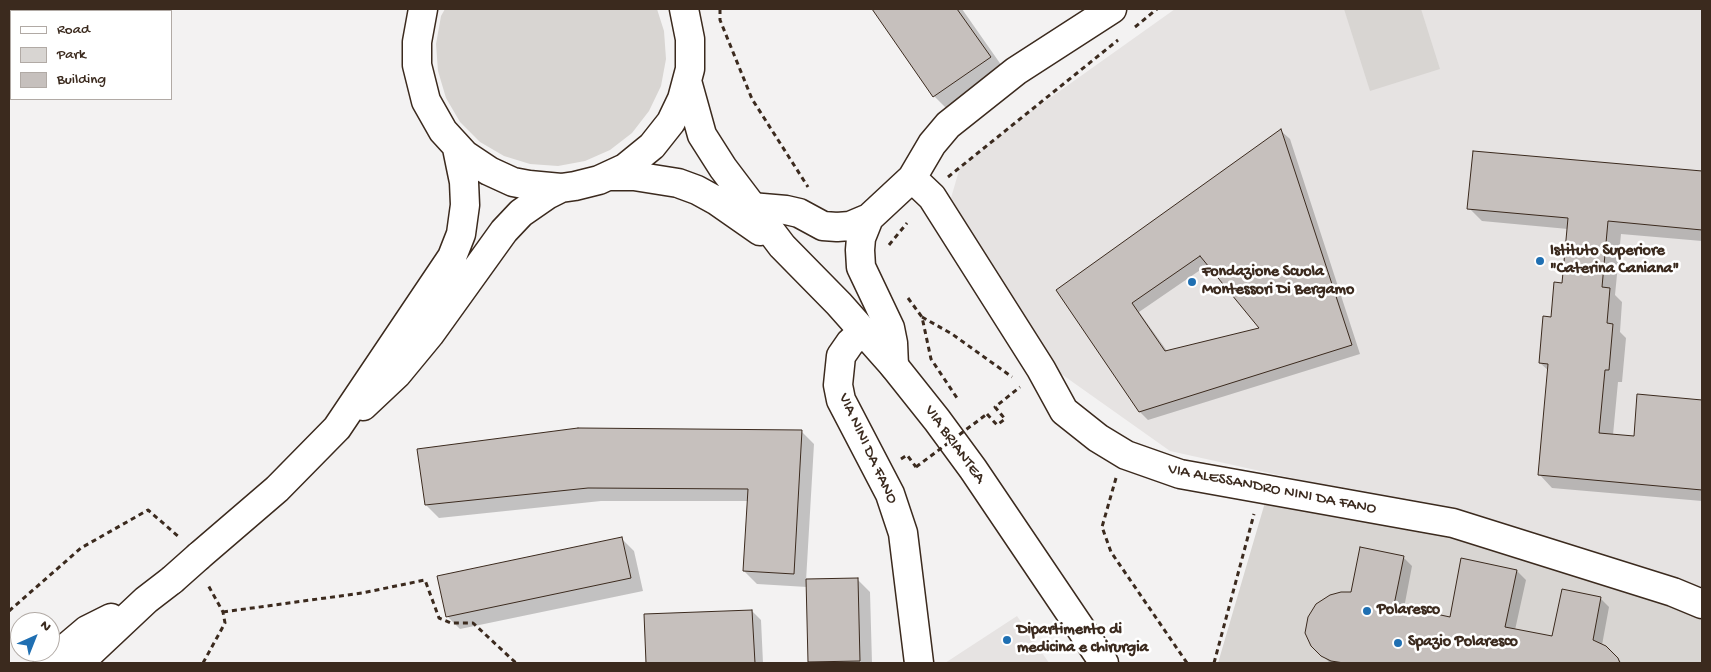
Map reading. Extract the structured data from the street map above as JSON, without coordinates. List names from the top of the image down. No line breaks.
{"streets":{"main road":["VIA BRIANTEA","VIA NINI DA FANO","VIA ALESSANDRO NINI DA FANO"]},"crossings":[["VIA BRIANTEA","VIA NINI DA FANO"]],"places":["Istituto Superiore \"Caterina Caniana\"","Fondazione Scuola Montessori Di Bergamo","Polaresco","Dipartimento di medicina e chirurgia","Spazio Polaresco"],"legend":["Road","Park","Building"],"north":"top right"}
